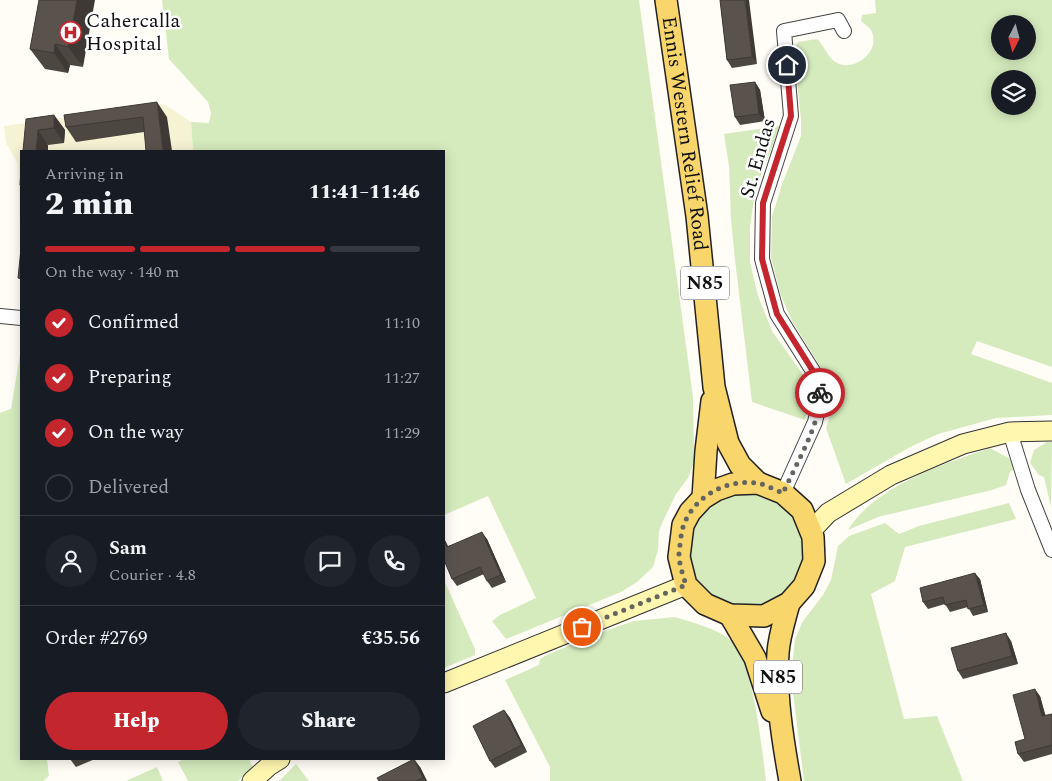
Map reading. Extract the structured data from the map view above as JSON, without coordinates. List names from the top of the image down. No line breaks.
{"streets":{"main road":["Ennis Western Relief Road","N85"],"street":["St. Endas"]},"crossings":[["Ennis Western Relief Road","St. Endas"],["Ennis Western Relief Road","N85"],["St. Endas","N85"]],"places":{"hospital":["Cahercalla Hospital"]},"north":"bottom","page":{"heading":["2 min","Arriving in","11:41–11:46"],"panel":["Sam","Courier · 4.8","Order #2769","€35.56"],"bar":"On the way · 140 m","list":[["Confirmed","11:10"],["Preparing","11:27"],["On the way","11:29"],"Delivered"],"buttons":["Help","Share"]}}
